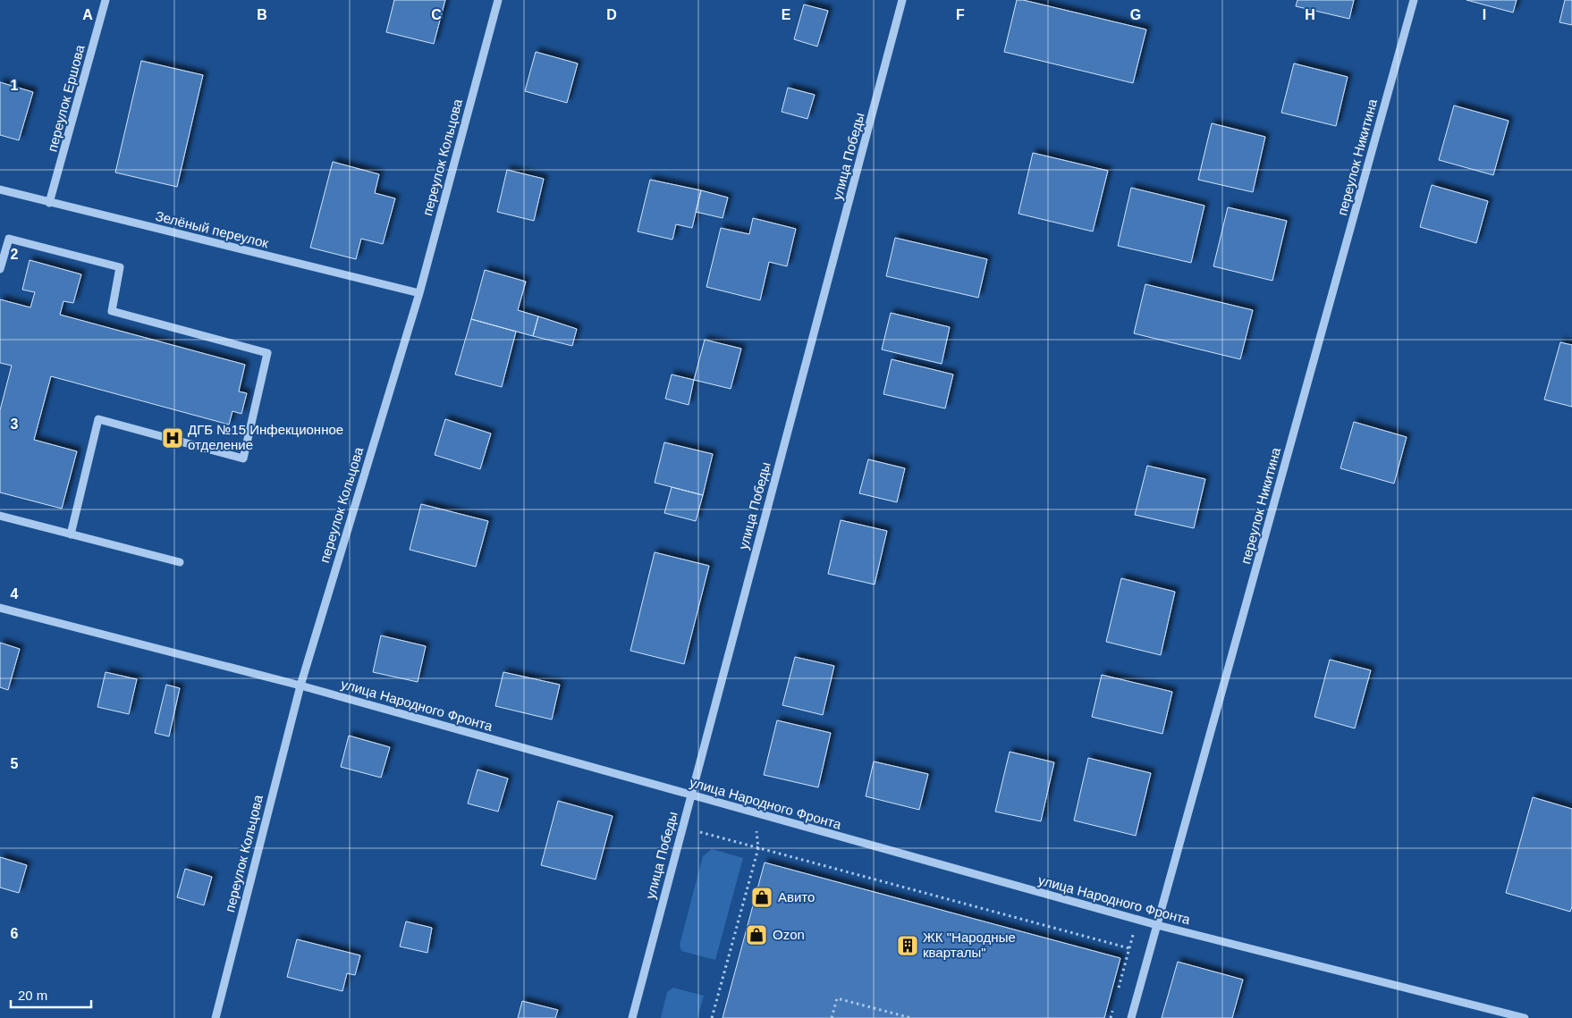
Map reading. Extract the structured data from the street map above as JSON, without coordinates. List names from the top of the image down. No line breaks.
{"streets":{"street":["переулок Ершова","улица Победы","переулок Кольцова","переулок Никитина","Зелёный переулок","улица Народного Фронта"]},"crossings":[["переулок Ершова","Зелёный переулок"],["улица Победы","улица Народного Фронта"],["переулок Кольцова","Зелёный переулок"],["переулок Кольцова","улица Народного Фронта"],["переулок Никитина","улица Народного Фронта"]],"places":{"hospital":["ДГБ №15 Инфекционное отделение"],"shop":["Авито","Ozon"],"building":["ЖК \"Народные кварталы\""]},"scale_bar":"20 m","grid":{"columns":["A","B","C","D","E","F","G","H","I"],"rows":["1","2","3","4","5","6"]}}
